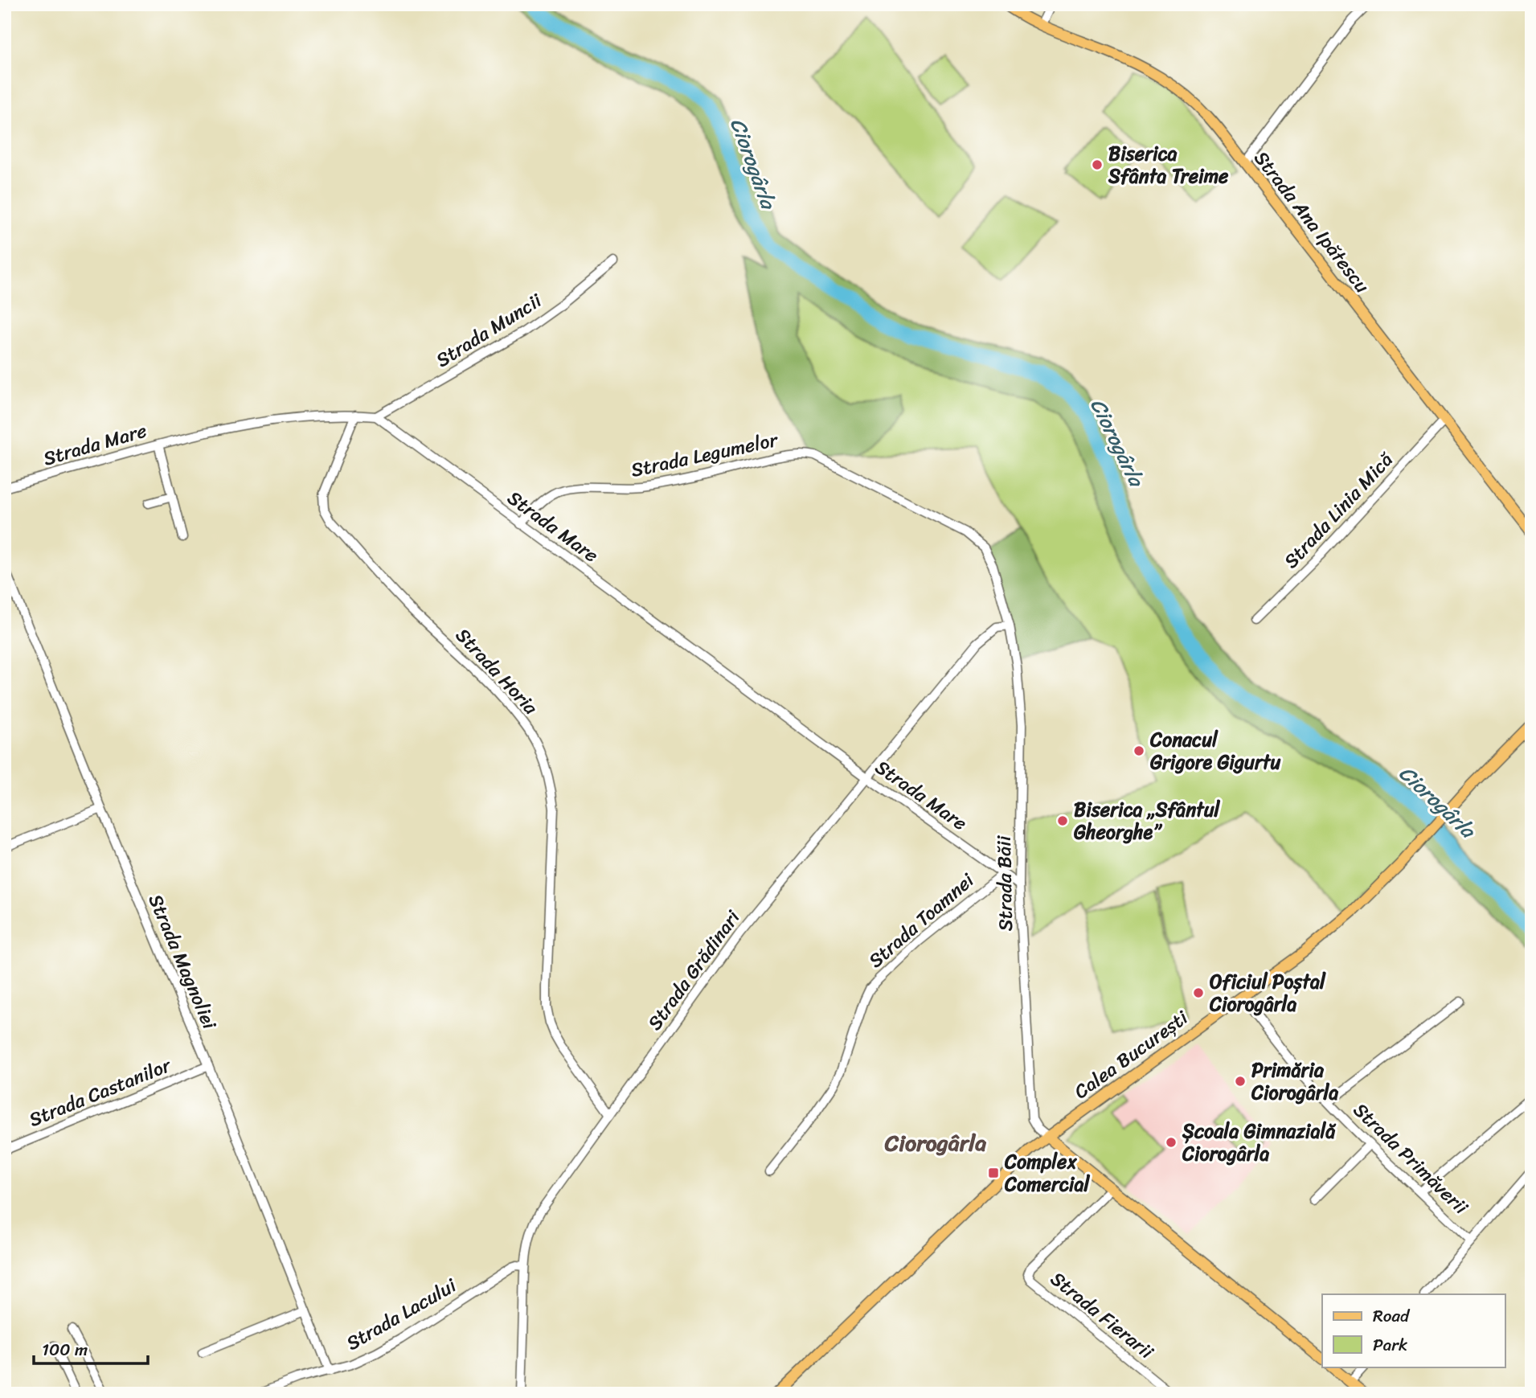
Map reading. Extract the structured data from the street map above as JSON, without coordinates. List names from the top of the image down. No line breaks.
{"streets":{"main road":["Strada Ana Ipătescu","Calea București"],"street":["Strada Muncii","Strada Mare","Strada Legumelor","Strada Linia Mică","Strada Horia","Strada Băii","Strada Toamnei","Strada Magnoliei","Strada Grădinari","Strada Castanilor","Strada Primăverii","Strada Lacului","Strada Fierarii"]},"crossings":[["Strada Ana Ipătescu","Strada Linia Mică"],["Strada Muncii","Strada Mare"],["Strada Mare","Strada Legumelor"],["Strada Mare","Strada Horia"],["Strada Mare","Strada Băii"],["Strada Mare","Strada Toamnei"],["Strada Mare","Strada Grădinari"],["Strada Legumelor","Strada Băii"],["Strada Horia","Strada Grădinari"],["Strada Băii","Strada Grădinari"],["Strada Băii","Calea București"],["Strada Magnoliei","Strada Castanilor"],["Strada Magnoliei","Strada Lacului"],["Strada Grădinari","Strada Lacului"],["Calea București","Strada Primăverii"]],"districts":["Ciorogârla"],"water":["Ciorogârla"],"places":{"other":["Biserica Sfânta Treime","Conacul Grigore Gigurtu","Biserica „Sfântul Gheorghe”","Oficiul Poștal Ciorogârla","Primăria Ciorogârla","Școala Gimnazială Ciorogârla"],"transit":["Complex Comercial"]},"legend":["Road","Park"],"scale_bar":"100 m"}
